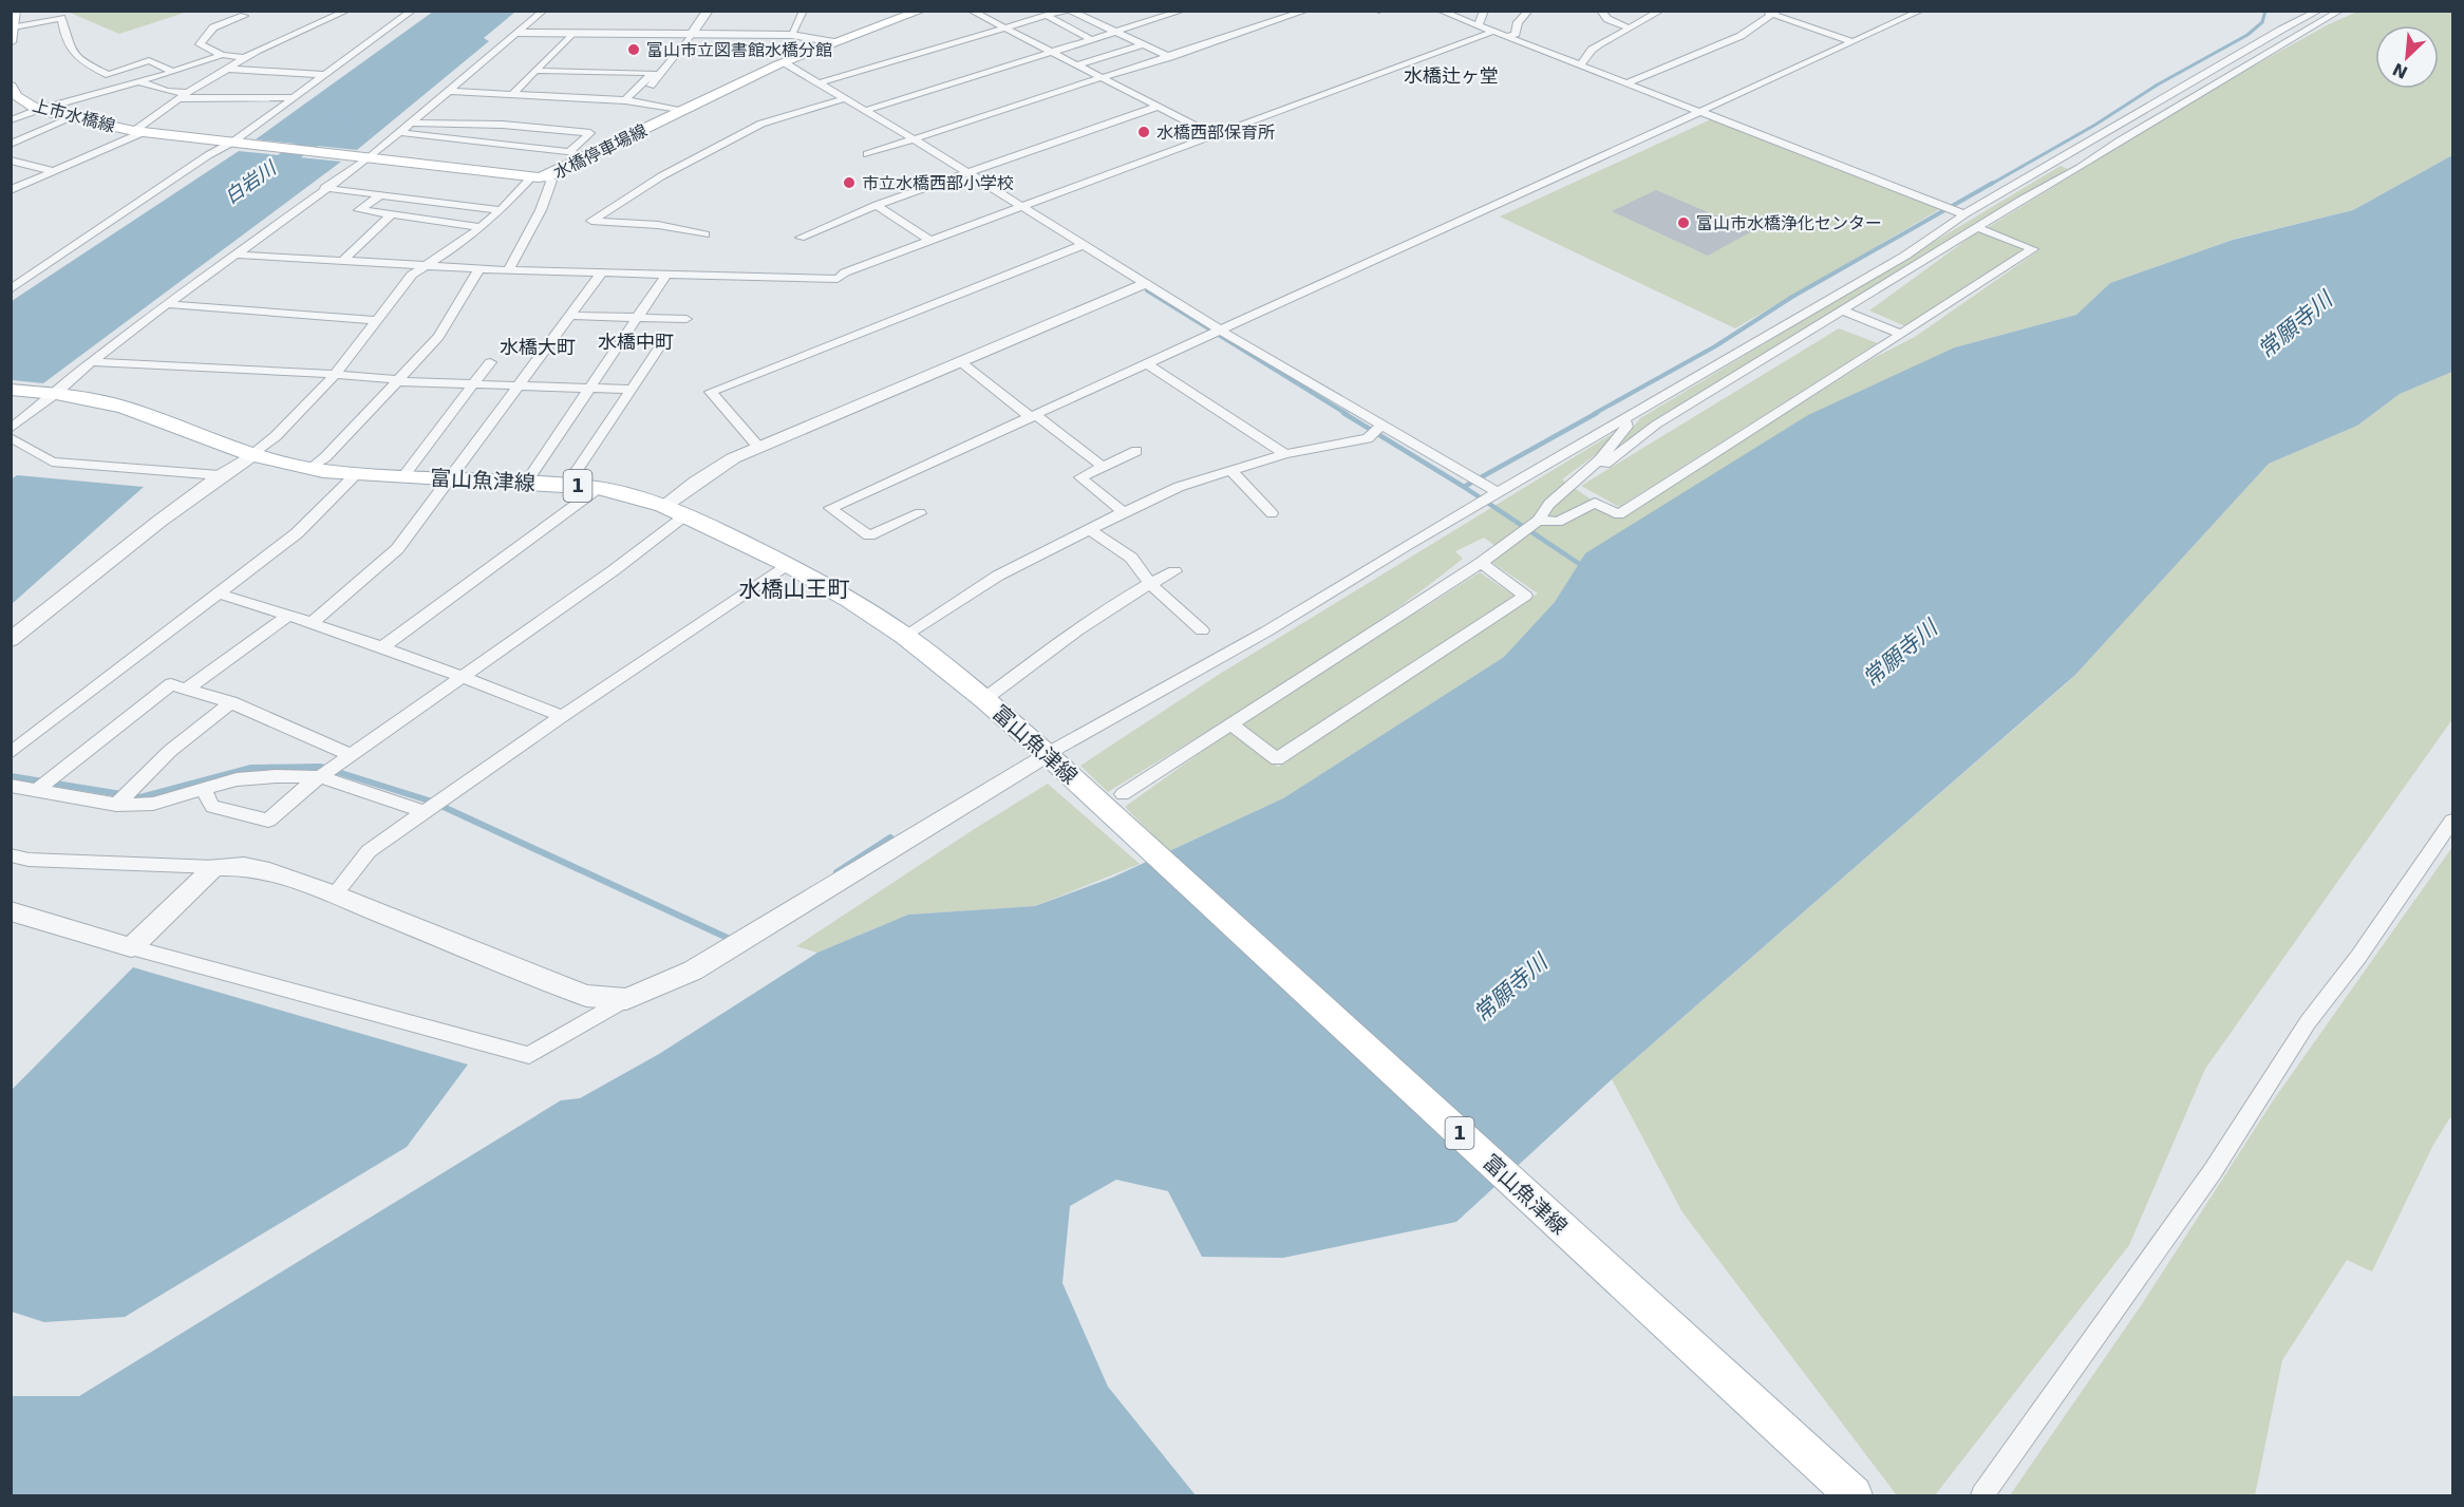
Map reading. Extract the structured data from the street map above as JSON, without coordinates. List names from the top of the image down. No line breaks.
{"streets":{"main road":["上市水橋線","水橋停車場線","富山魚津線","1"]},"crossings":[["上市水橋線","水橋停車場線"]],"districts":["水橋辻ヶ堂","水橋中町","水橋大町","水橋山王町"],"water":["白岩川","常願寺川"],"places":["富山市立図書館水橋分館","水橋西部保育所","市立水橋西部小学校","富山市水橋浄化センター"],"north":"bottom left"}
